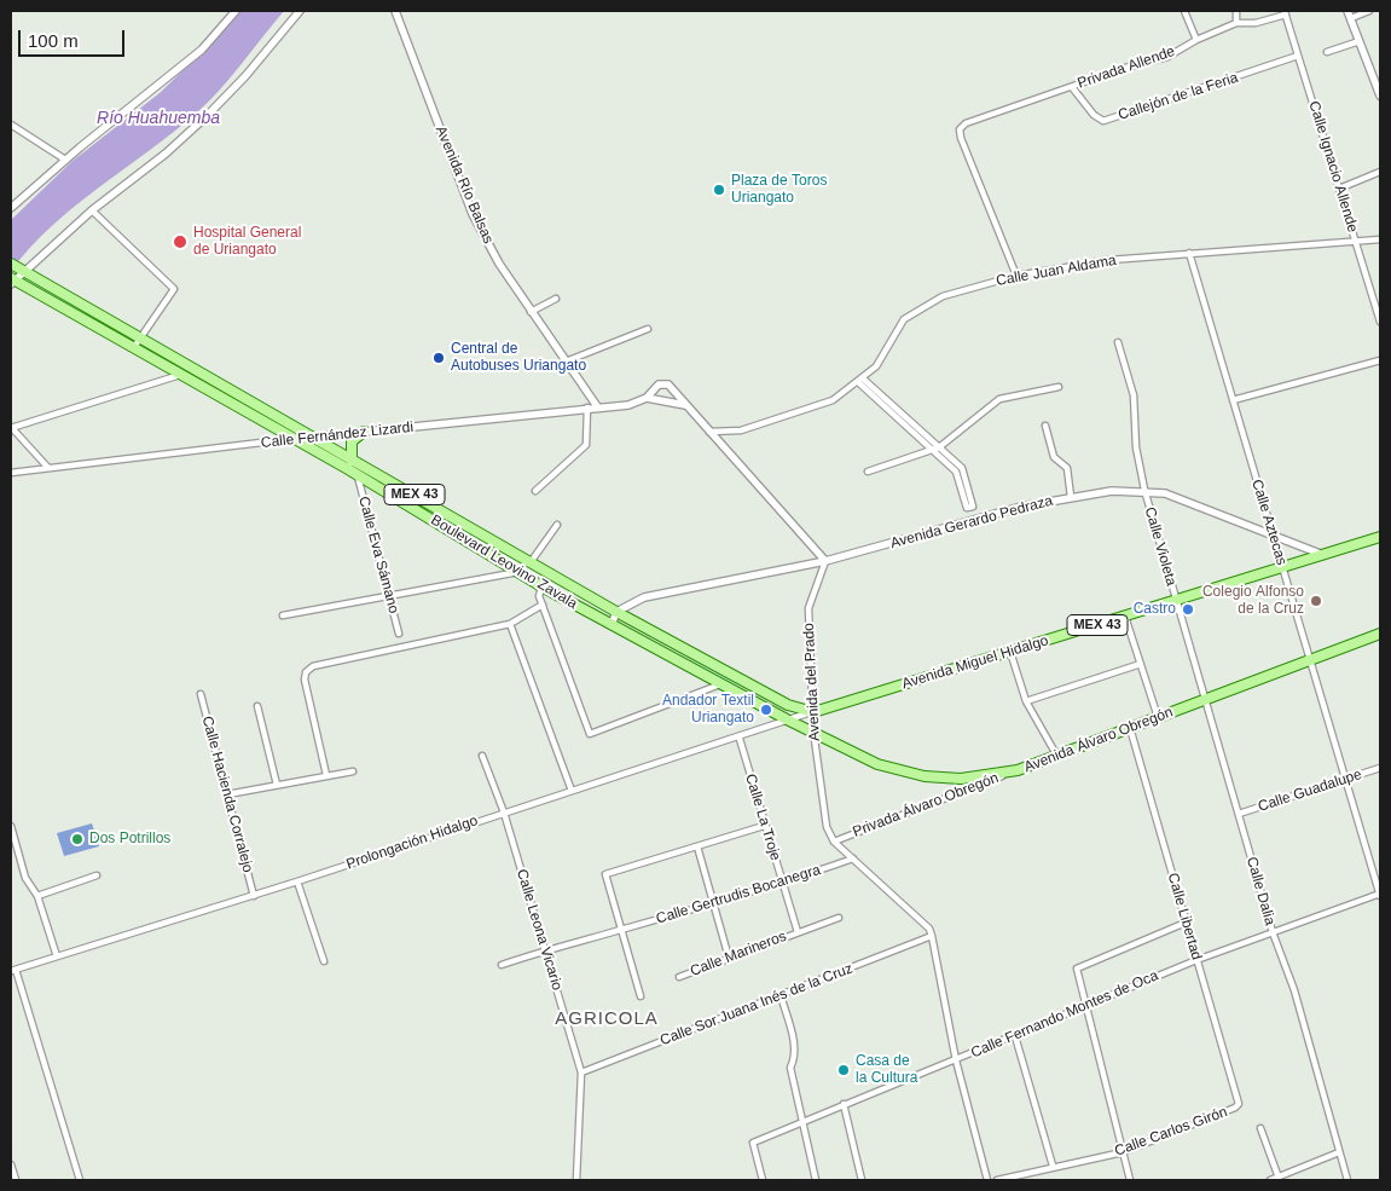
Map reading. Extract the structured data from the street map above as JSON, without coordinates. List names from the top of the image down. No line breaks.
{"streets":{"main road":["MEX 43","Boulevard Leovino Zavala","Avenida Miguel Hidalgo","Avenida Álvaro Obregón"],"street":["Privada Allende","Callejón de la Feria","Calle Ignacio Allende","Avenida Río Balsas","Calle Juan Aldama","Calle Fernández Lizardi","Avenida Gerardo Pedraza","Calle Aztecas","Calle Violeta","Calle Eva Sámano","Avenida del Prado","Calle Guadalupe","Calle Hacienda Corralejo","Privada Álvaro Obregón","Calle La Troje","Prolongación Hidalgo","Calle Dalia","Calle Gertrudis Bocanegra","Calle Libertad","Calle Leona Vicario","Calle Marineros","Calle Sor Juana Inés de la Cruz","Calle Fernando Montes de Oca","Calle Carlos Girón"]},"crossings":[["Privada Allende","Callejón de la Feria"],["Privada Allende","Calle Ignacio Allende"],["Privada Allende","Calle Juan Aldama"],["Callejón de la Feria","Calle Ignacio Allende"],["Calle Ignacio Allende","Calle Juan Aldama"],["Avenida Río Balsas","Calle Fernández Lizardi"],["Calle Juan Aldama","Calle Aztecas"],["Calle Fernández Lizardi","Boulevard Leovino Zavala"],["Avenida Gerardo Pedraza","Calle Aztecas"],["Avenida Gerardo Pedraza","Calle Violeta"],["Avenida Gerardo Pedraza","Boulevard Leovino Zavala"],["Avenida Gerardo Pedraza","Avenida Miguel Hidalgo"],["Avenida Gerardo Pedraza","Avenida del Prado"],["Calle Aztecas","Avenida Miguel Hidalgo"],["Calle Aztecas","Avenida Álvaro Obregón"],["Calle Aztecas","Calle Guadalupe"],["Calle Aztecas","Calle Fernando Montes de Oca"],["Calle Violeta","Avenida Miguel Hidalgo"],["Calle Violeta","Calle Dalia"],["Calle Eva Sámano","Boulevard Leovino Zavala"],["Boulevard Leovino Zavala","Avenida Miguel Hidalgo"],["Boulevard Leovino Zavala","Avenida del Prado"],["Boulevard Leovino Zavala","Avenida Álvaro Obregón"],["Boulevard Leovino Zavala","Prolongación Hidalgo"],["Avenida Miguel Hidalgo","Avenida del Prado"],["Avenida Miguel Hidalgo","Prolongación Hidalgo"],["Avenida Miguel Hidalgo","Calle Dalia"],["Avenida del Prado","Avenida Álvaro Obregón"],["Avenida del Prado","Privada Álvaro Obregón"],["Avenida del Prado","Prolongación Hidalgo"],["Avenida Álvaro Obregón","Privada Álvaro Obregón"],["Avenida Álvaro Obregón","Calle Dalia"],["Avenida Álvaro Obregón","Calle Libertad"],["Calle Guadalupe","Calle Dalia"],["Calle Hacienda Corralejo","Prolongación Hidalgo"],["Calle La Troje","Prolongación Hidalgo"],["Calle La Troje","Calle Gertrudis Bocanegra"],["Calle La Troje","Calle Marineros"],["Prolongación Hidalgo","Calle Leona Vicario"],["Calle Dalia","Calle Fernando Montes de Oca"],["Calle Gertrudis Bocanegra","Calle Leona Vicario"],["Calle Libertad","Calle Fernando Montes de Oca"],["Calle Libertad","Calle Carlos Girón"],["Calle Leona Vicario","Calle Sor Juana Inés de la Cruz"]],"districts":["AGRICOLA"],"water":["Río Huahuemba"],"places":["Plaza de Toros Uriangato","Hospital General de Uriangato","Central de Autobuses Uriangato","Colegio Alfonso de la Cruz","Castro","Andador Textil Uriangato","Dos Potrillos","Casa de la Cultura"],"scale_bar":"100 m"}
